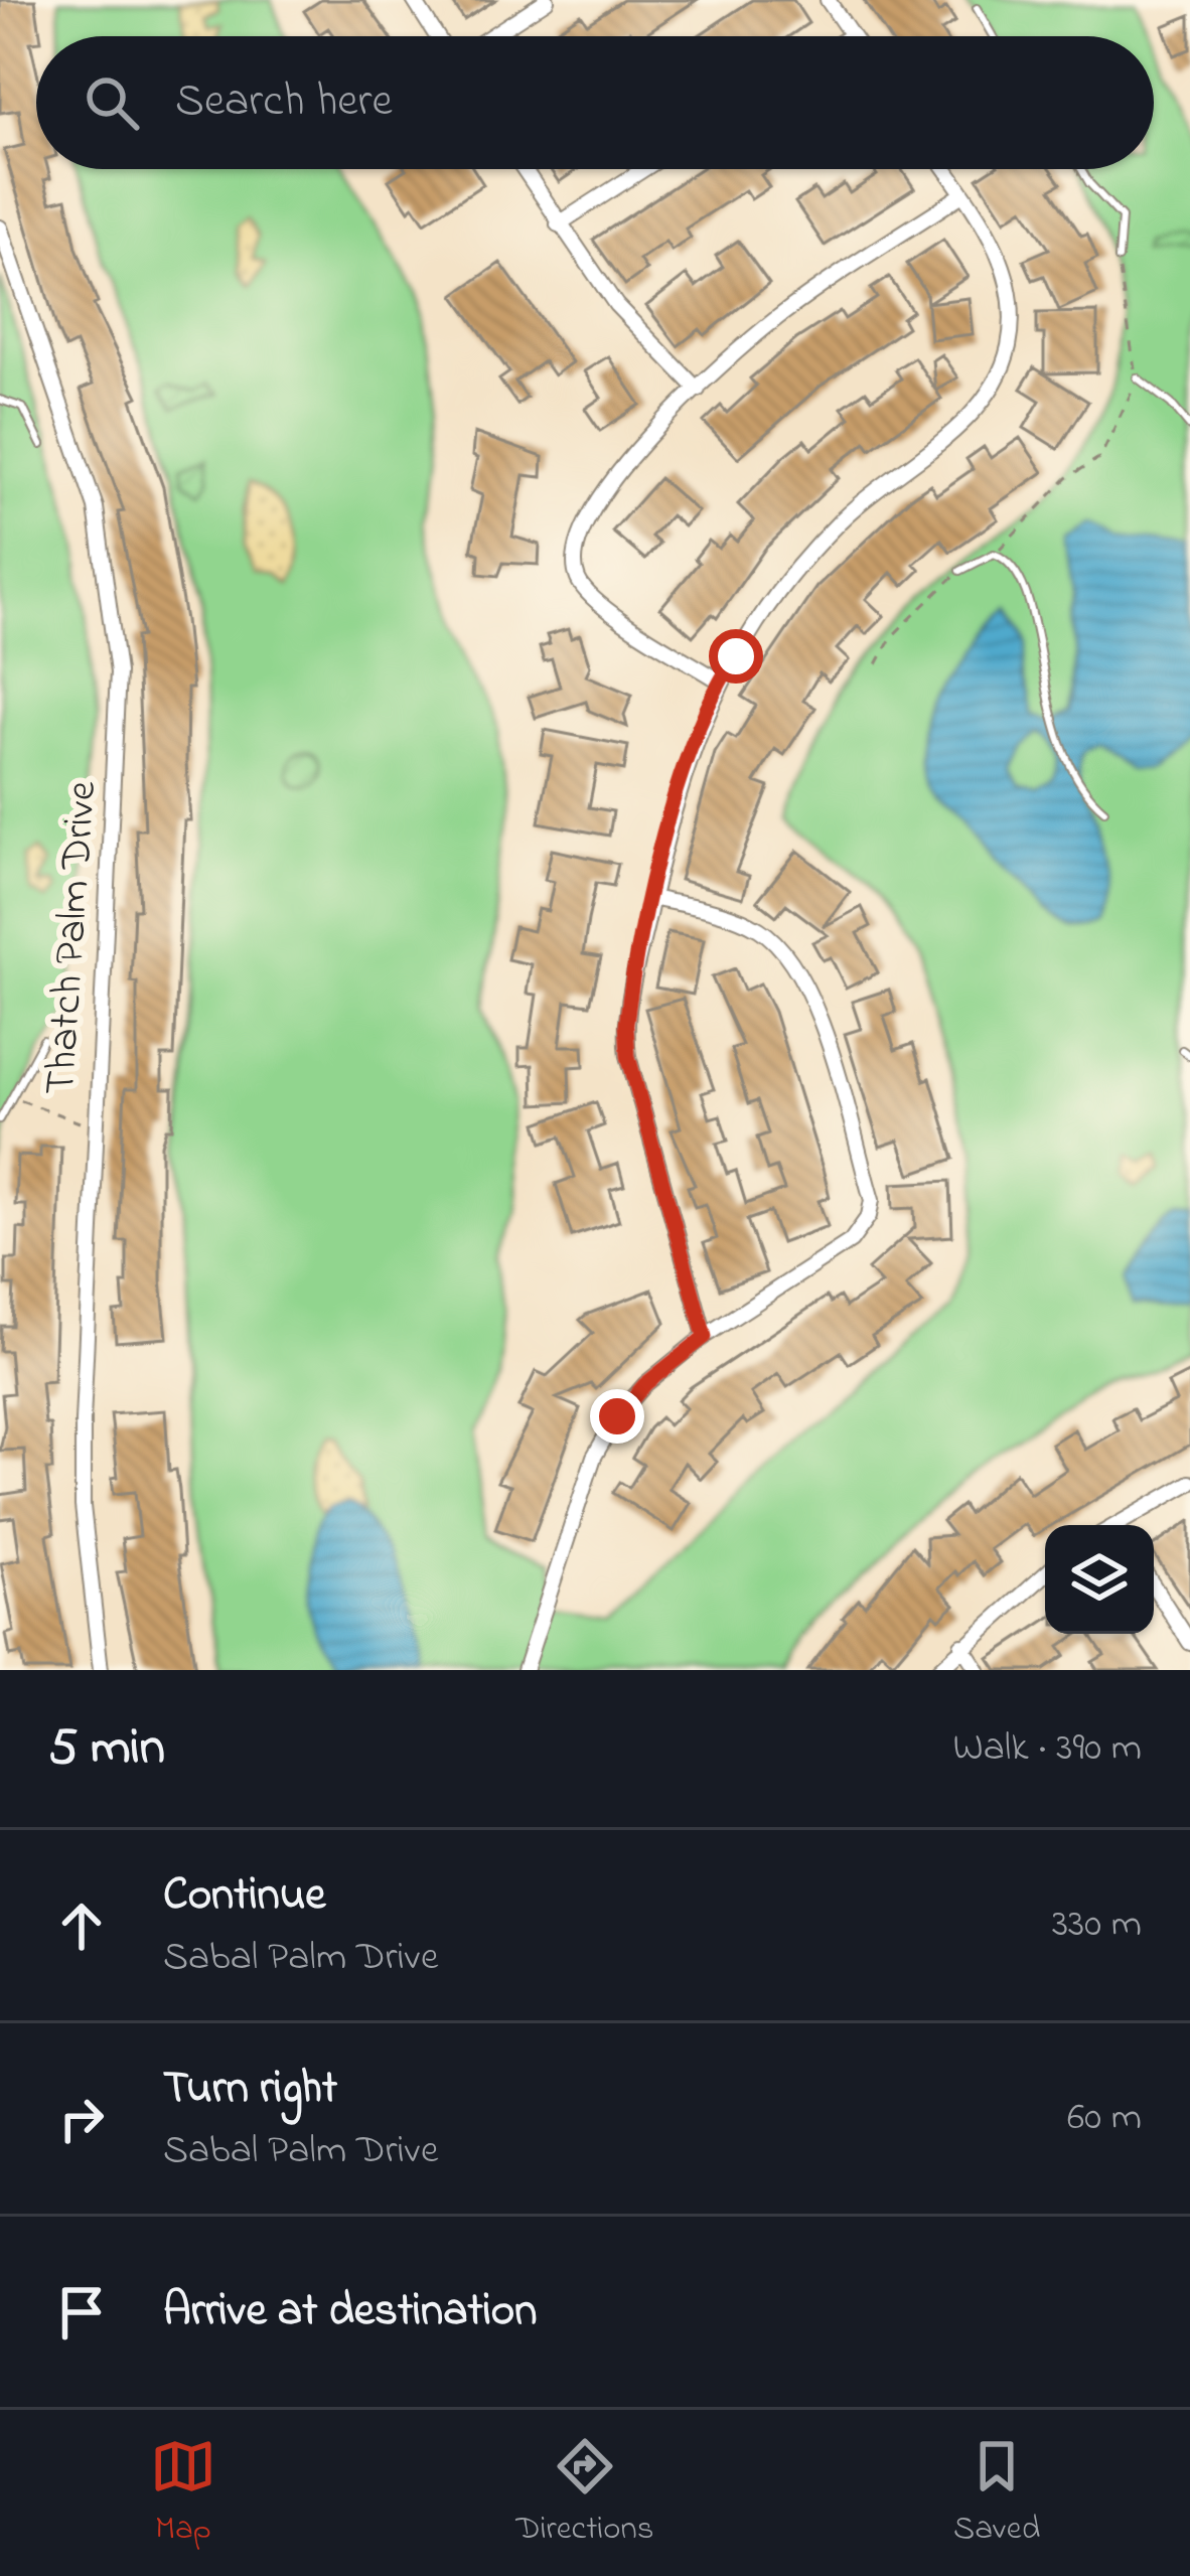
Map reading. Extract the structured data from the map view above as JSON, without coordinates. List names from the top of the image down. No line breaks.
{"streets":{"street":["Thatch Palm Drive"]},"page":{"search":"Search here","heading":["5 min","Walk · 390 m"],"list":[["Continue","Sabal Palm Drive","330 m"],["Turn right","Sabal Palm Drive","60 m"],"Arrive at destination"],"nav":["Map","Directions","Saved"]}}
